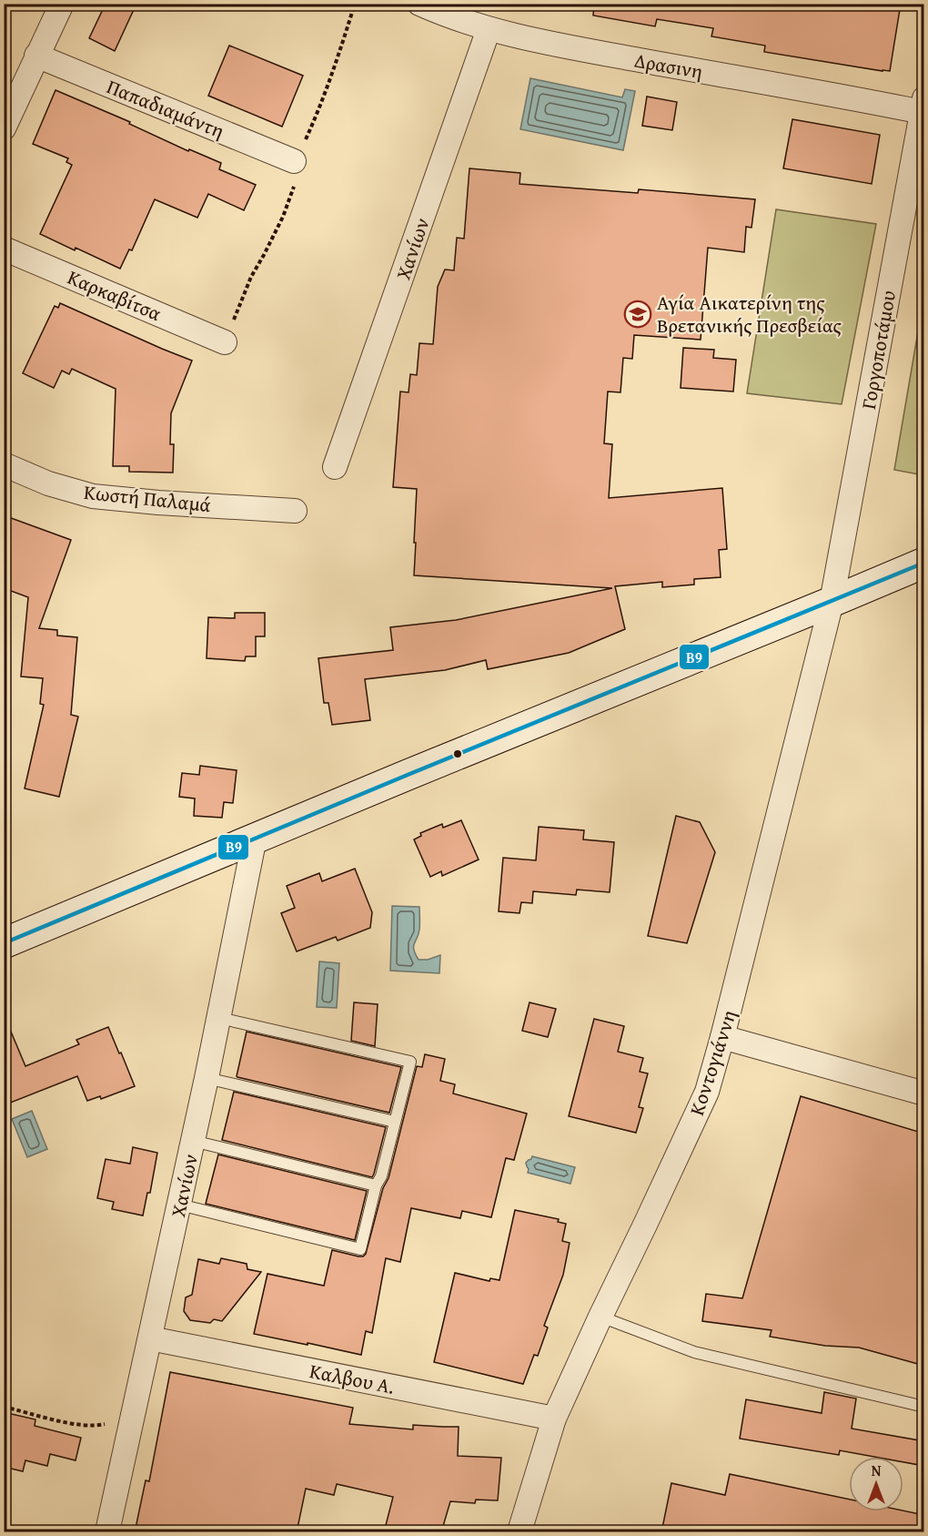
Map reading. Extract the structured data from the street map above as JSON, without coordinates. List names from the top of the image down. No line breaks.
{"streets":{"street":["Δρασινη","Παπαδιαμάντη","Χανίων","Καρκαβίτσα","Γοργοποτάμου","Κωστή Παλαμά","Κοντογιάννη","Καλβου Α."]},"crossings":[["Δρασινη","Χανίων"],["Δρασινη","Γοργοποτάμου"],["Χανίων","Καλβου Α."],["Γοργοποτάμου","Κοντογιάννη"],["Κοντογιάννη","Καλβου Α."]],"places":{"school or university":["Αγία Αικατερίνη της Βρετανικής Πρεσβείας"]},"lines":["transit line Β9"],"north":"top"}
